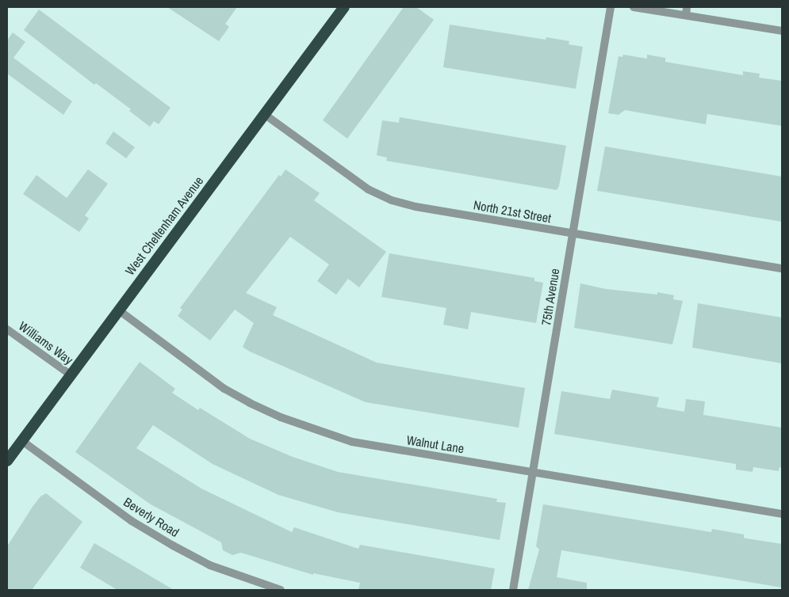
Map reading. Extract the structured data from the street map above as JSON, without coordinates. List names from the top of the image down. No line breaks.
{"streets":{"highway":["West Cheltenham Avenue"],"street":["North 21st Street","75th Avenue","Williams Way","Walnut Lane","Beverly Road"]},"crossings":[["North 21st Street","West Cheltenham Avenue"],["North 21st Street","75th Avenue"],["West Cheltenham Avenue","Williams Way"],["West Cheltenham Avenue","Walnut Lane"],["West Cheltenham Avenue","Beverly Road"],["75th Avenue","Walnut Lane"]]}
